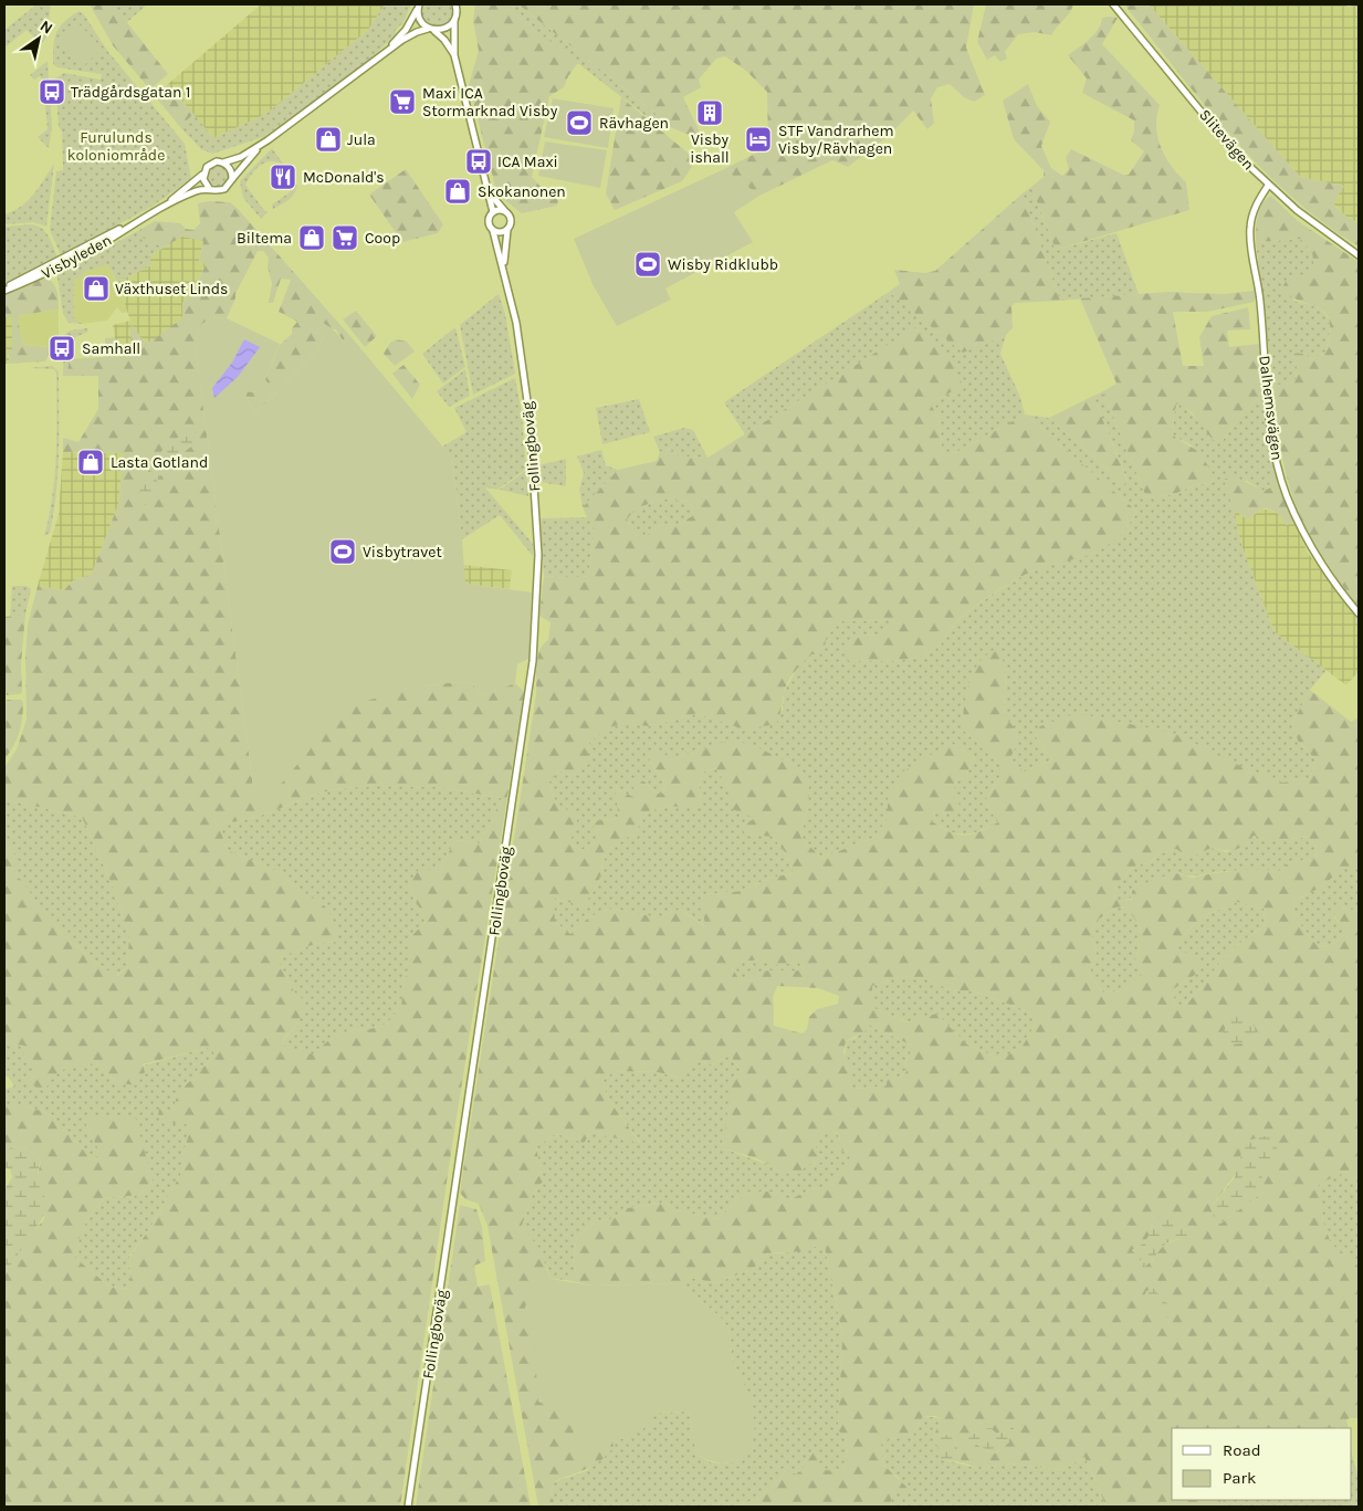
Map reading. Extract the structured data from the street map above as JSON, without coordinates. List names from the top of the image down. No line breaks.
{"streets":{"main road":["Slitevägen","Visbyleden","Dalhemsvägen","Follingboväg"]},"crossings":[["Slitevägen","Dalhemsvägen"]],"parks":["Furulunds koloniområde"],"places":{"bus stop":["Trädgårdsgatan 1","ICA Maxi","Samhall"],"supermarket":["Maxi ICA Stormarknad Visby","Coop"],"building":["Visby ishall"],"sports":["Rävhagen","Wisby Ridklubb","Visbytravet"],"shop":["Jula","Skokanonen","Biltema","Växthuset Linds","Lasta Gotland"],"hotel":["STF Vandrarhem Visby/Rävhagen"],"restaurant":["McDonald's"]},"legend":["Road","Park"],"north":"top right"}
